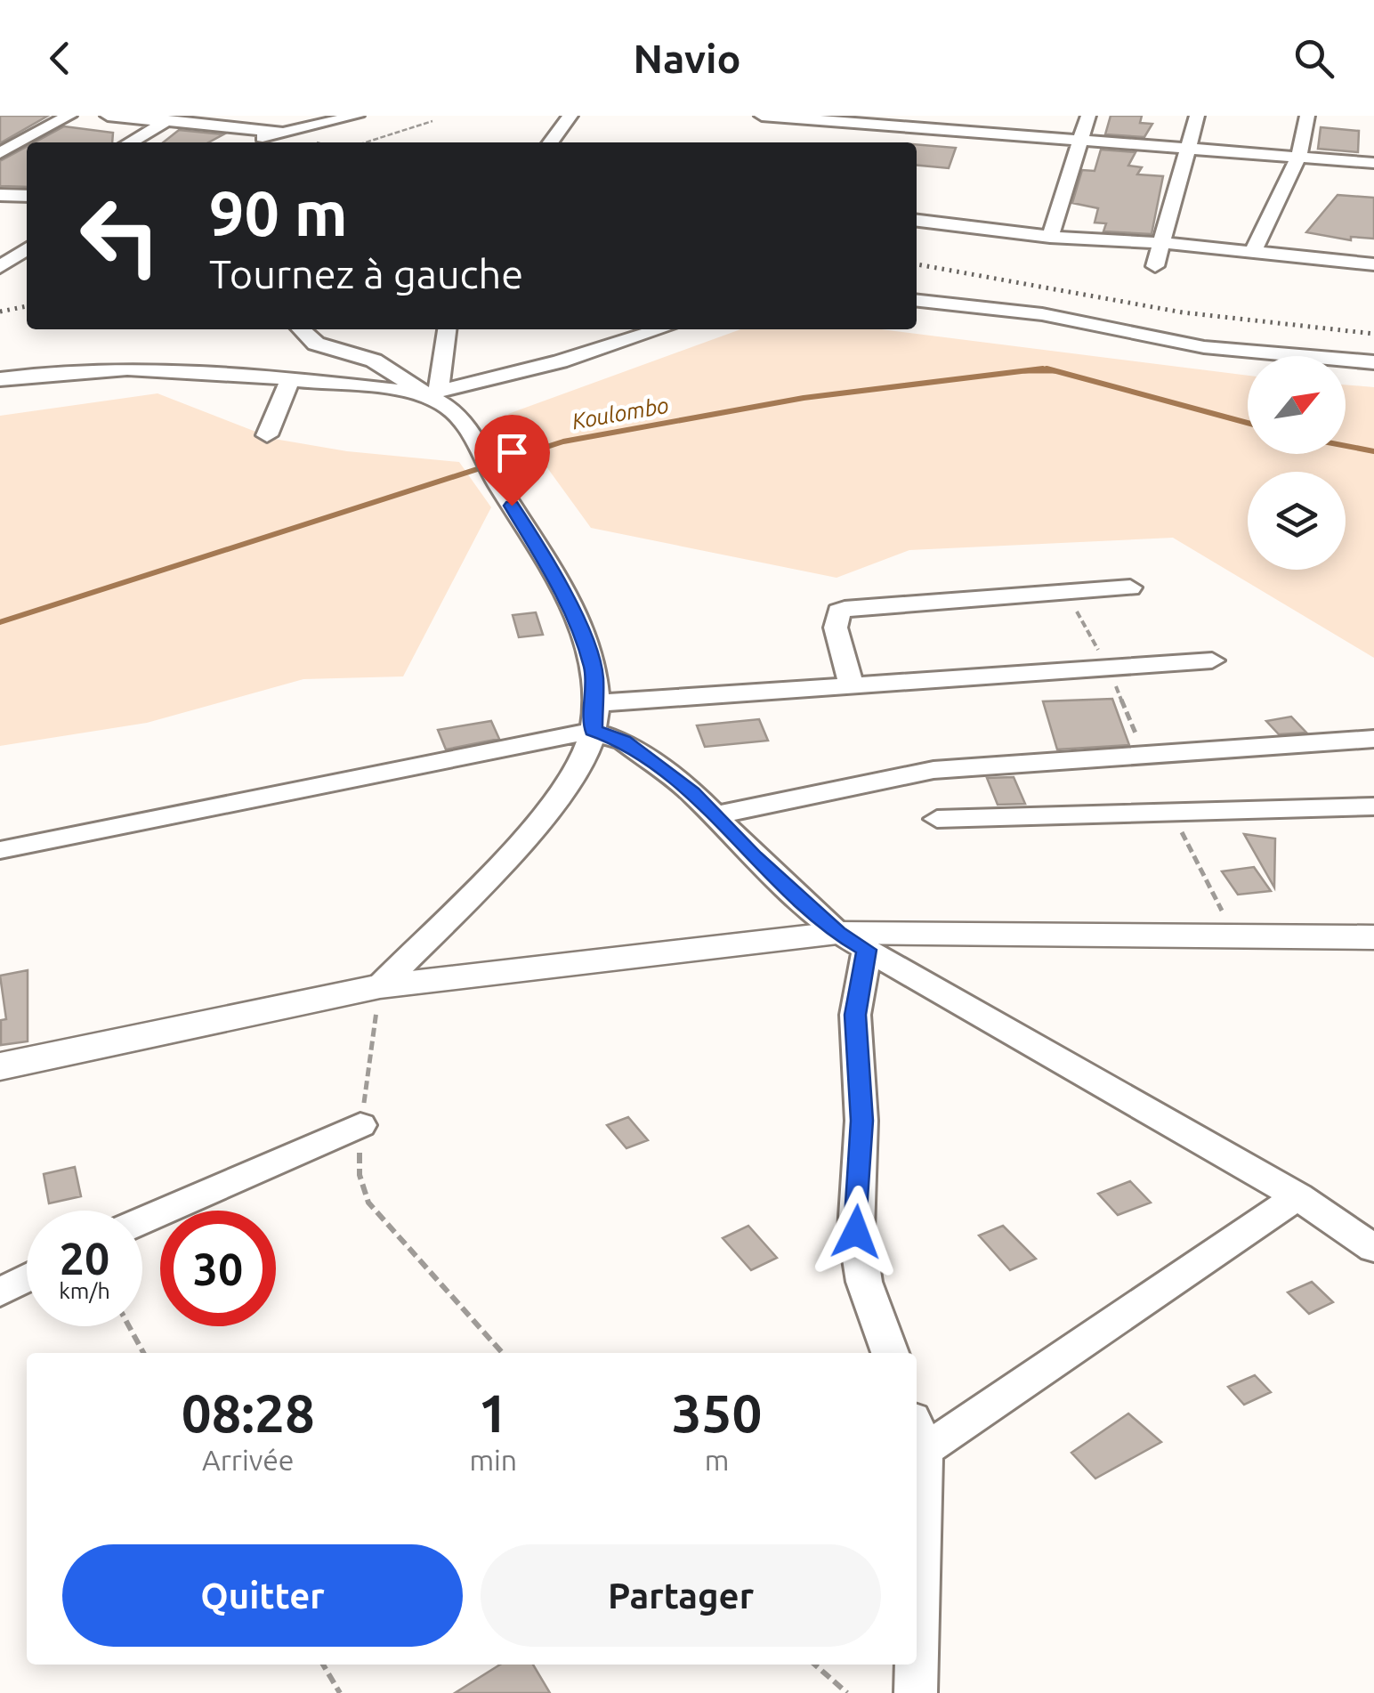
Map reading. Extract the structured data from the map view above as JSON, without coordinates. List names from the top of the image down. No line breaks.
{"water":["Koulombo"],"north":"top right","page":{"header":"Navio","turn":["90 m","Tournez à gauche"],"speed":"20 km/h","limit":"30","eta":["08:28","Arrivée","1","min","350","m"],"buttons":["Quitter","Partager"]}}
